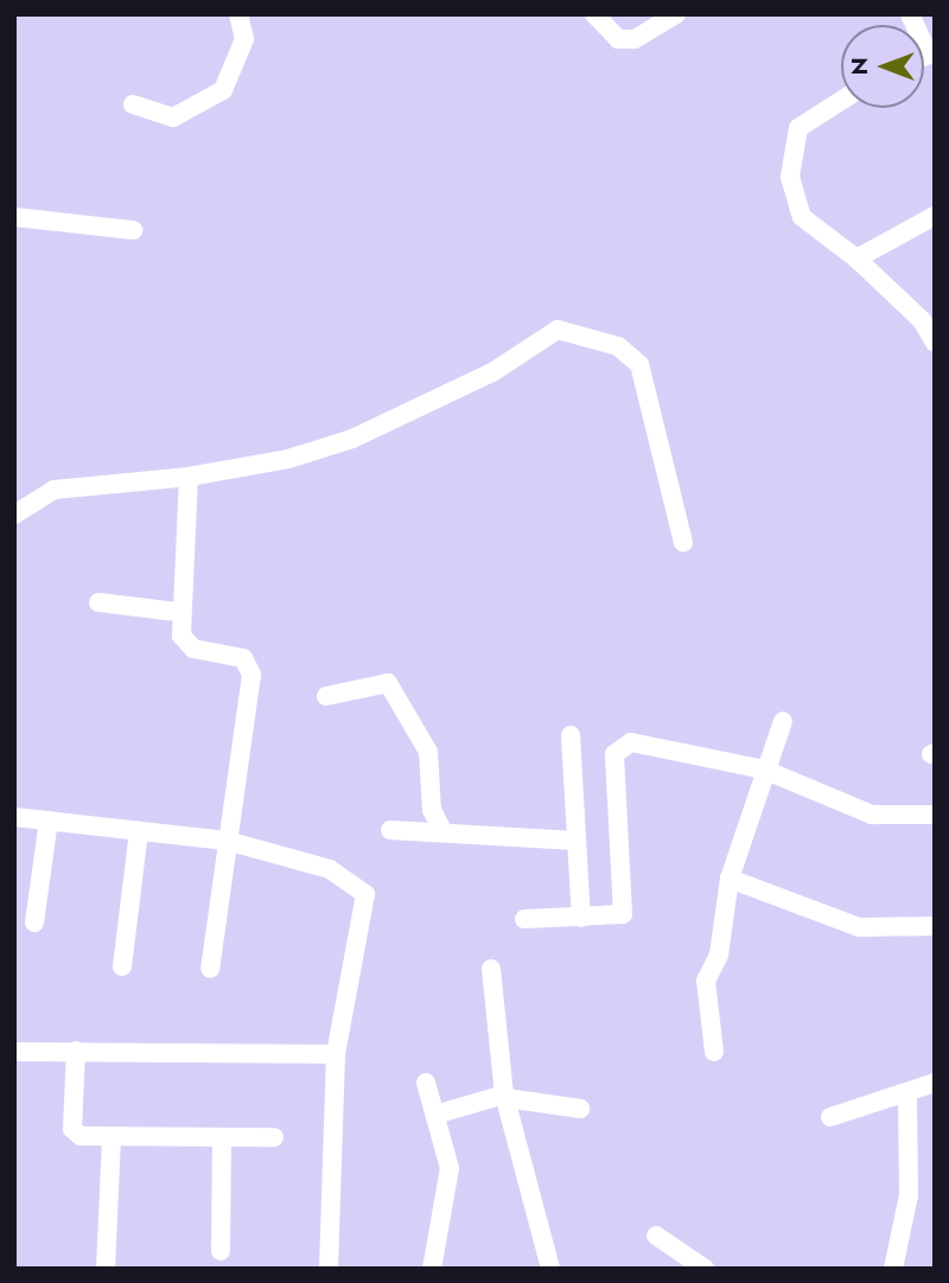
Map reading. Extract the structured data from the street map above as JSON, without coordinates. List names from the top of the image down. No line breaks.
{"north":"left"}
